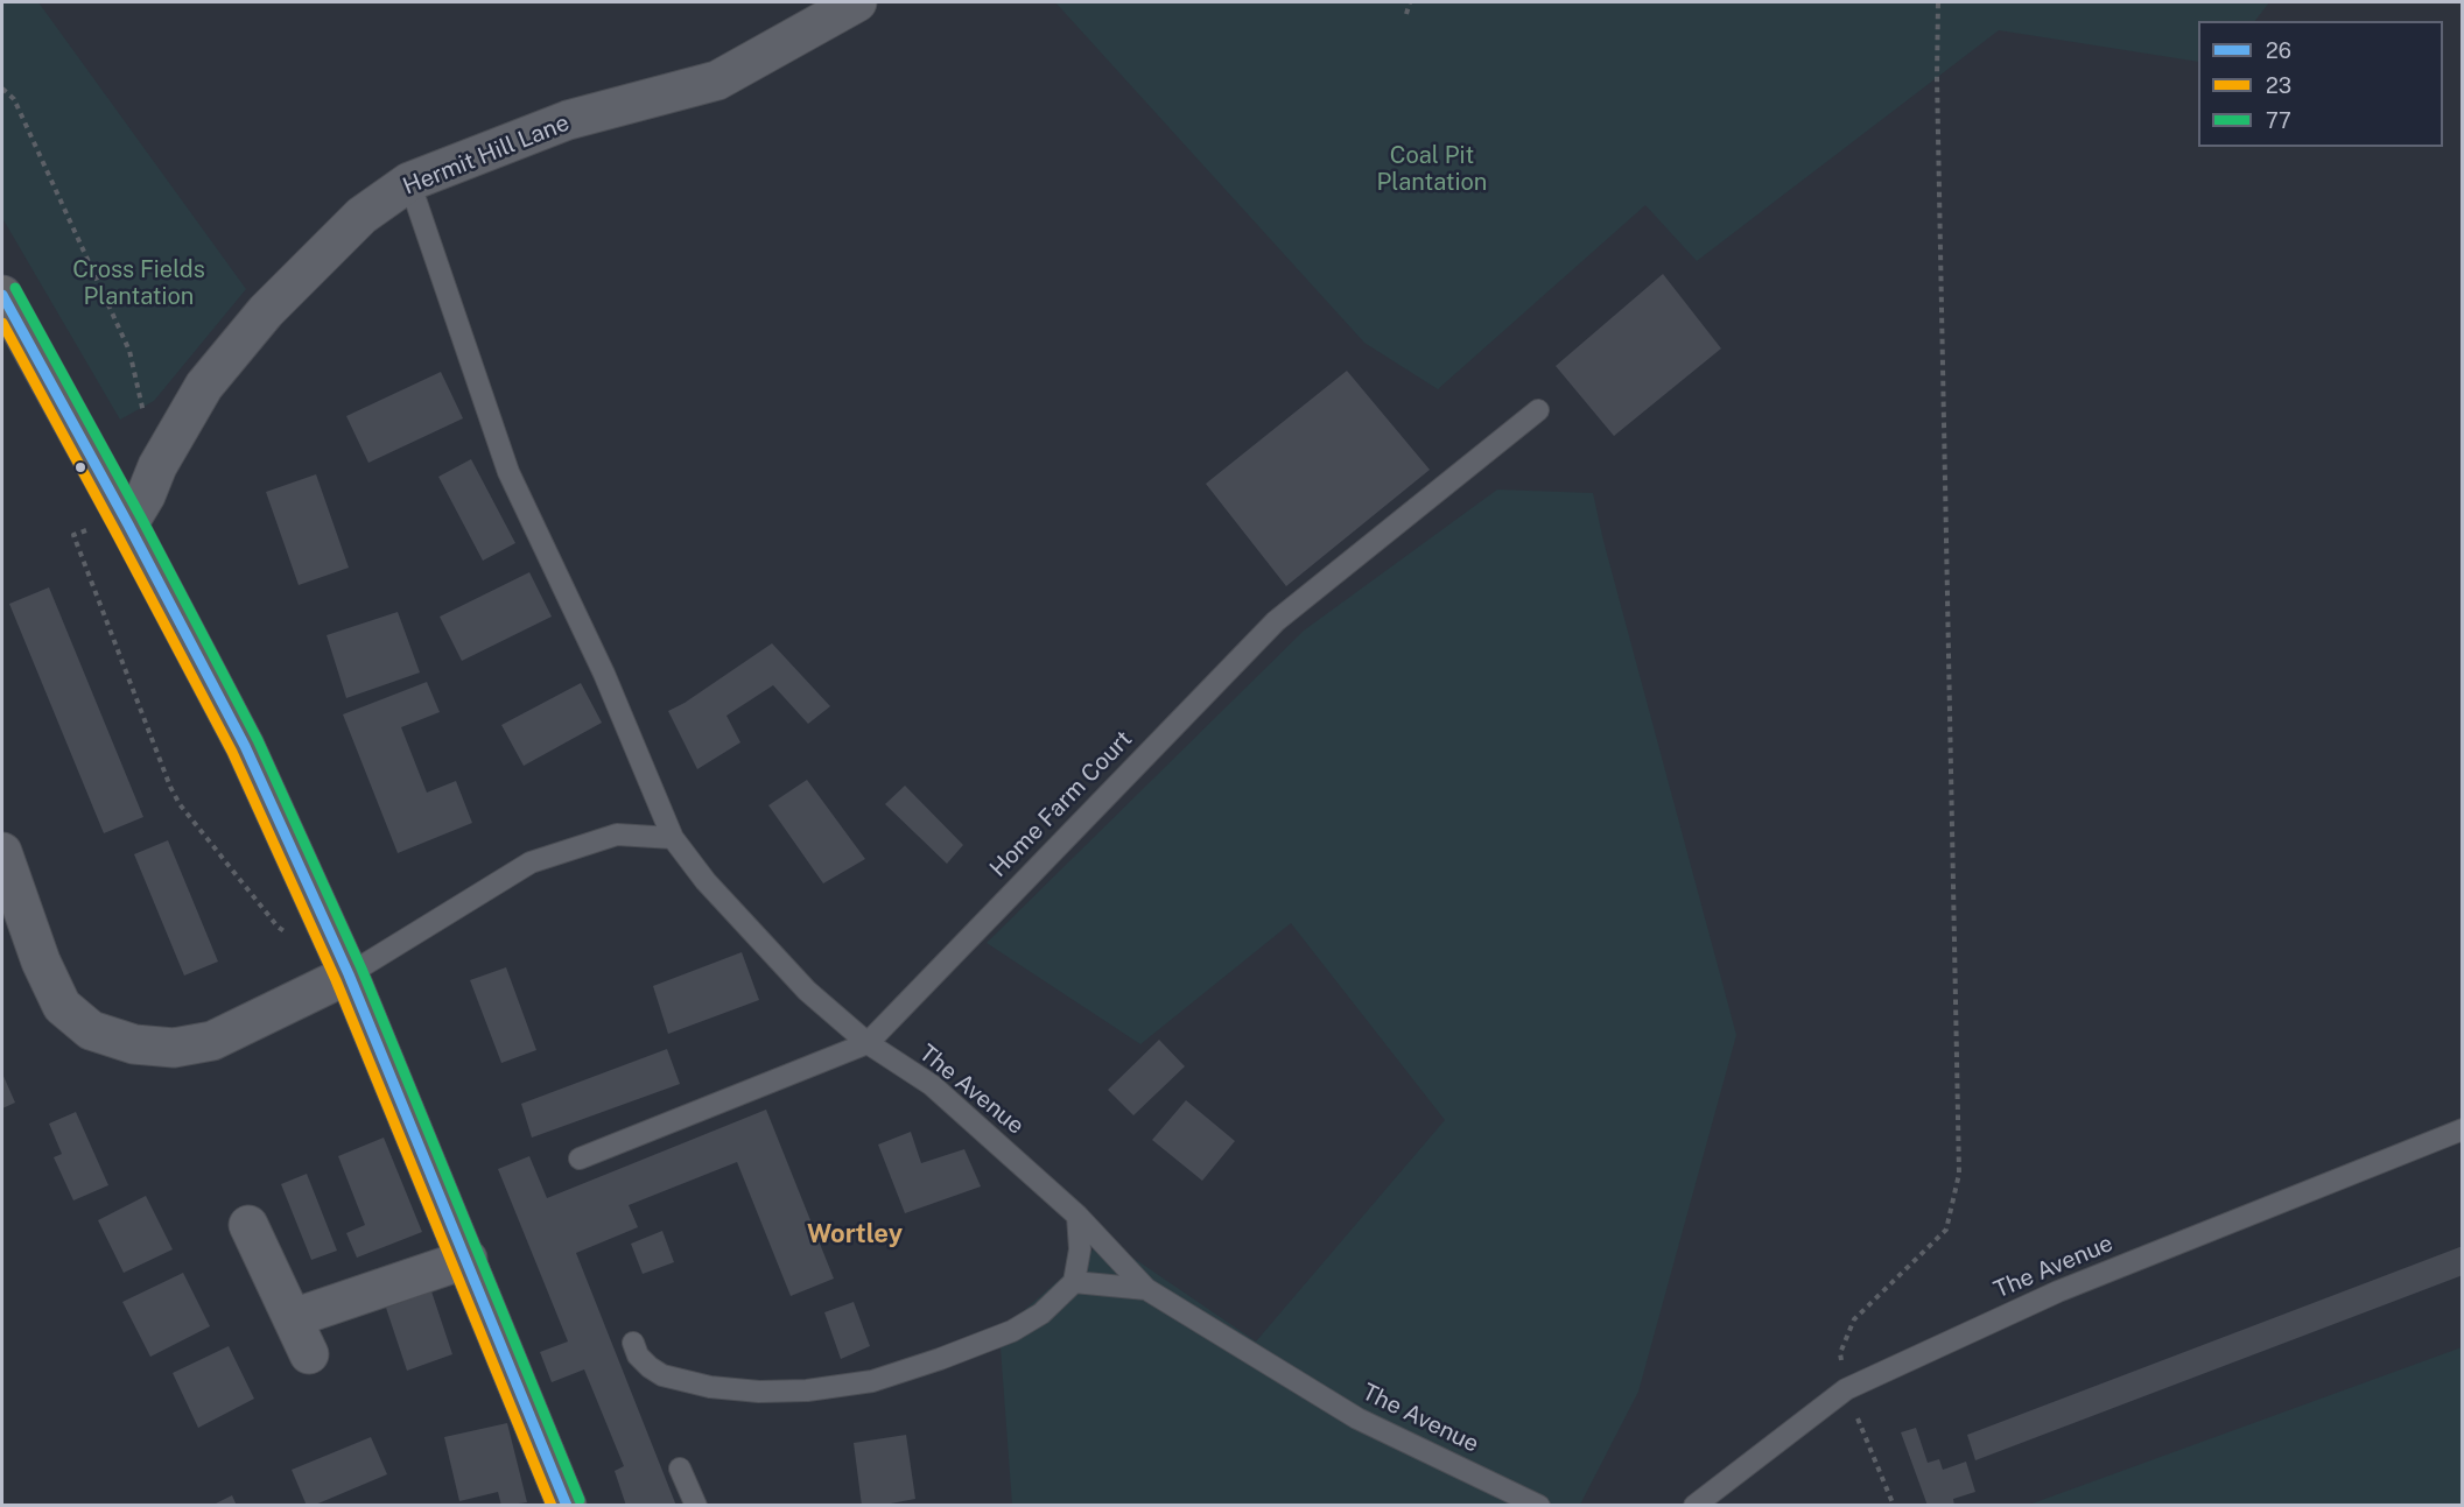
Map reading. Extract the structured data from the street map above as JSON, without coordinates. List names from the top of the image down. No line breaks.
{"streets":{"street":["Hermit Hill Lane"],"lane":["Home Farm Court","The Avenue"]},"crossings":[["Hermit Hill Lane","The Avenue"],["Home Farm Court","The Avenue"]],"districts":["Wortley"],"parks":["Coal Pit Plantation","Cross Fields Plantation"],"lines":["transit line 77","transit line 26","transit line 23"],"legend":["26","23","77"]}
